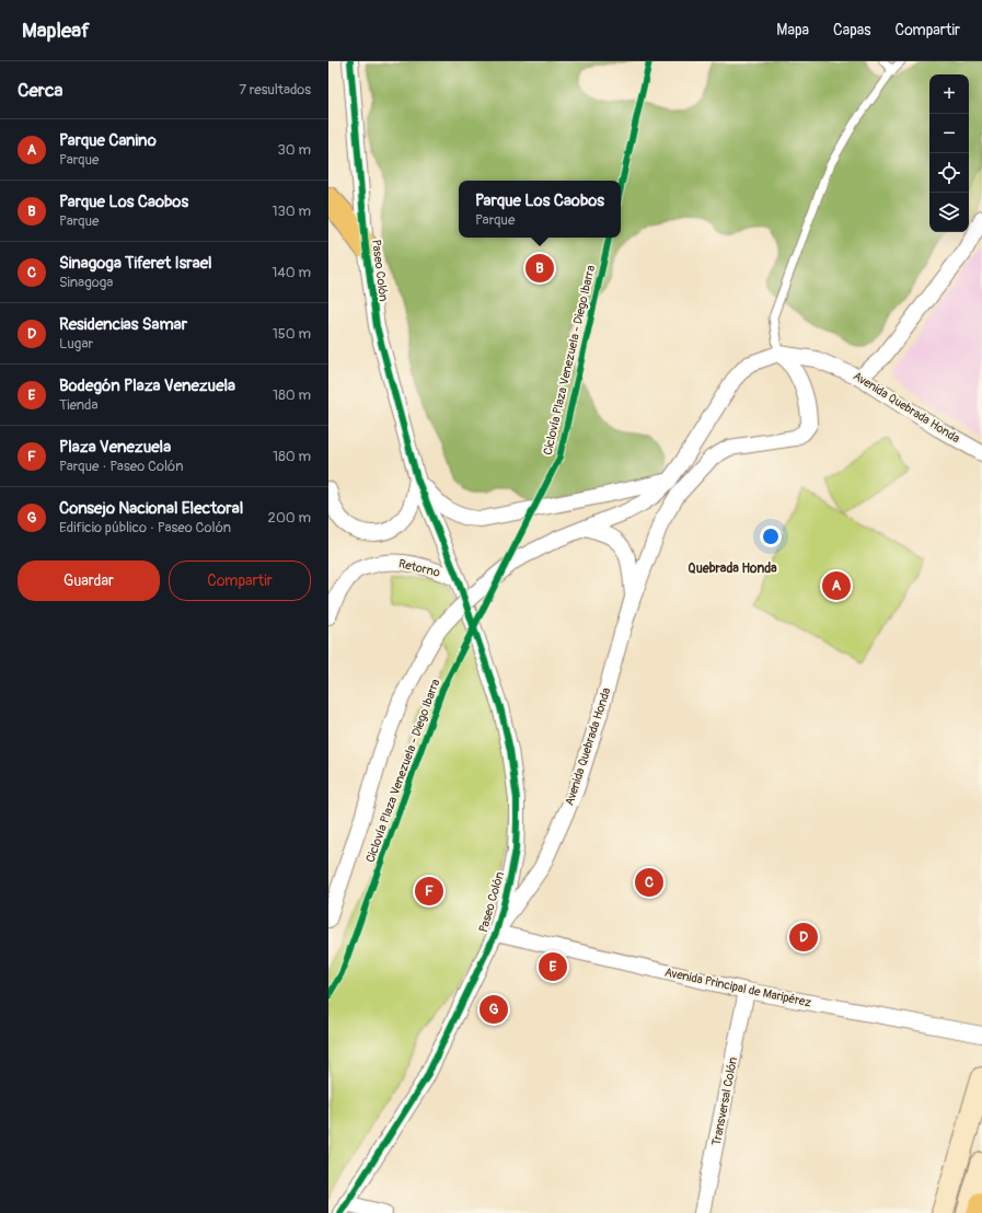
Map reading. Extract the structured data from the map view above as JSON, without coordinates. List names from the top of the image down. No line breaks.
{"streets":{"street":["Paseo Colón","Avenida Quebrada Honda","Retorno","Avenida Principal de Maripérez","Transversal Colón"],"cycle path":["Ciclovía Plaza Venezuela - Diego Ibarra"]},"crossings":[["Paseo Colón","Avenida Quebrada Honda"],["Paseo Colón","Retorno"],["Paseo Colón","Avenida Principal de Maripérez"],["Avenida Quebrada Honda","Avenida Principal de Maripérez"],["Avenida Principal de Maripérez","Transversal Colón"]],"districts":["Quebrada Honda"],"page":{"header":"Mapleaf","nav":["Mapa","Capas","Compartir"],"heading":["Cerca","7 resultados"],"map_buttons":["+","−"],"list":[{"mark":"A","name":"Parque Canino","note":"Parque","value":"30 m"},{"mark":"B","name":"Parque Los Caobos","note":"Parque","value":"130 m"},{"mark":"C","name":"Sinagoga Tiferet Israel","note":"Sinagoga","value":"140 m"},{"mark":"D","name":"Residencias Samar","note":"Lugar","value":"150 m"},{"mark":"E","name":"Bodegón Plaza Venezuela","note":"Tienda","value":"180 m"},{"mark":"F","name":"Plaza Venezuela","note":"Parque · Paseo Colón","value":"180 m"},{"mark":"G","name":"Consejo Nacional Electoral","note":"Edificio público · Paseo Colón","value":"200 m"}],"popup":["Parque Los Caobos","Parque"],"pins":["B","A","C","F","D","E","G"],"buttons":["Guardar","Compartir"]}}
